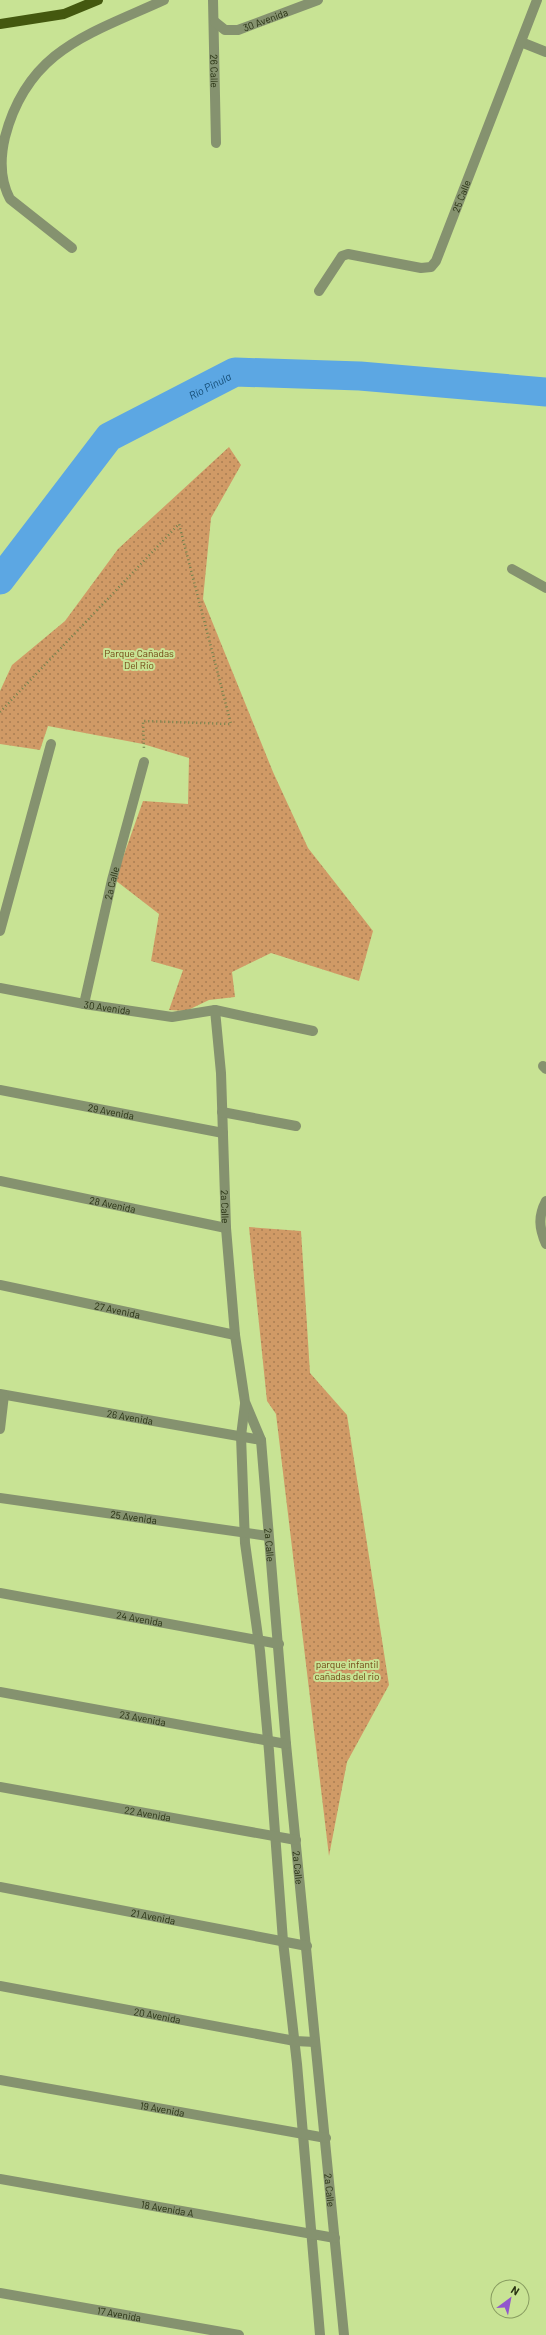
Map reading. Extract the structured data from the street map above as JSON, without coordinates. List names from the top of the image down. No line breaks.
{"streets":{"street":["30 Avenida","26 Calle","25 Calle","2a Calle","29 Avenida","28 Avenida","27 Avenida","26 Avenida","25 Avenida","24 Avenida","23 Avenida","22 Avenida","21 Avenida","20 Avenida","19 Avenida","18 Avenida A","17 Avenida"]},"crossings":[["30 Avenida","26 Calle"],["30 Avenida","2a Calle"],["2a Calle","29 Avenida"],["2a Calle","28 Avenida"],["2a Calle","27 Avenida"],["2a Calle","26 Avenida"],["2a Calle","25 Avenida"],["2a Calle","24 Avenida"],["2a Calle","23 Avenida"],["2a Calle","22 Avenida"],["2a Calle","21 Avenida"],["2a Calle","20 Avenida"],["2a Calle","19 Avenida"],["2a Calle","18 Avenida A"]],"water":["Río Pinula"],"parks":["Parque Cañadas Del Rio","parque infantil cañadas del rio"],"north":"top right"}
